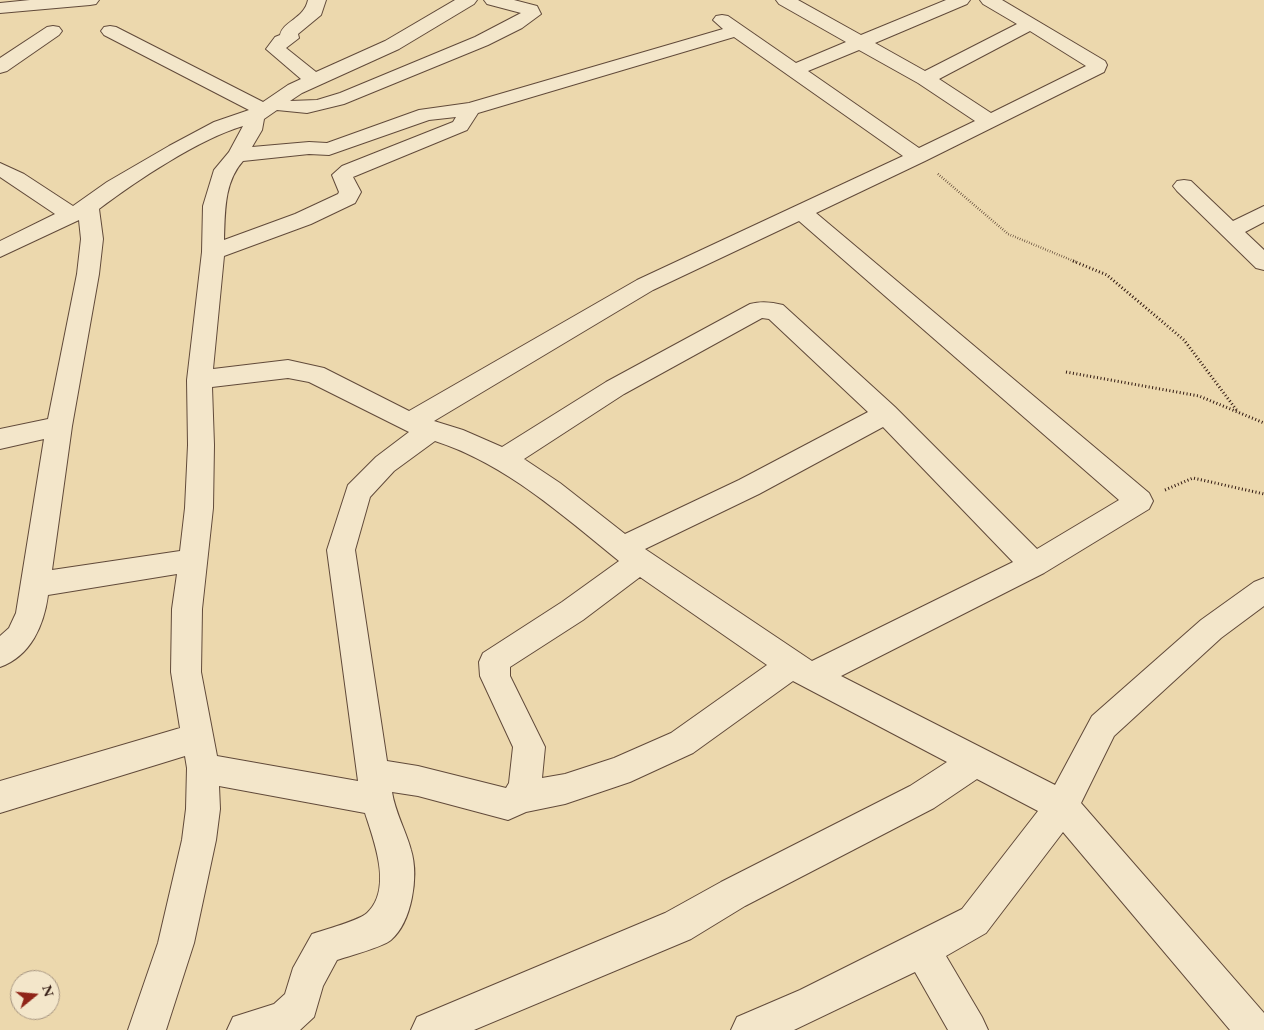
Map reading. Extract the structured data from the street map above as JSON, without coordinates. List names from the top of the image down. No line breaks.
{"north":"right"}
